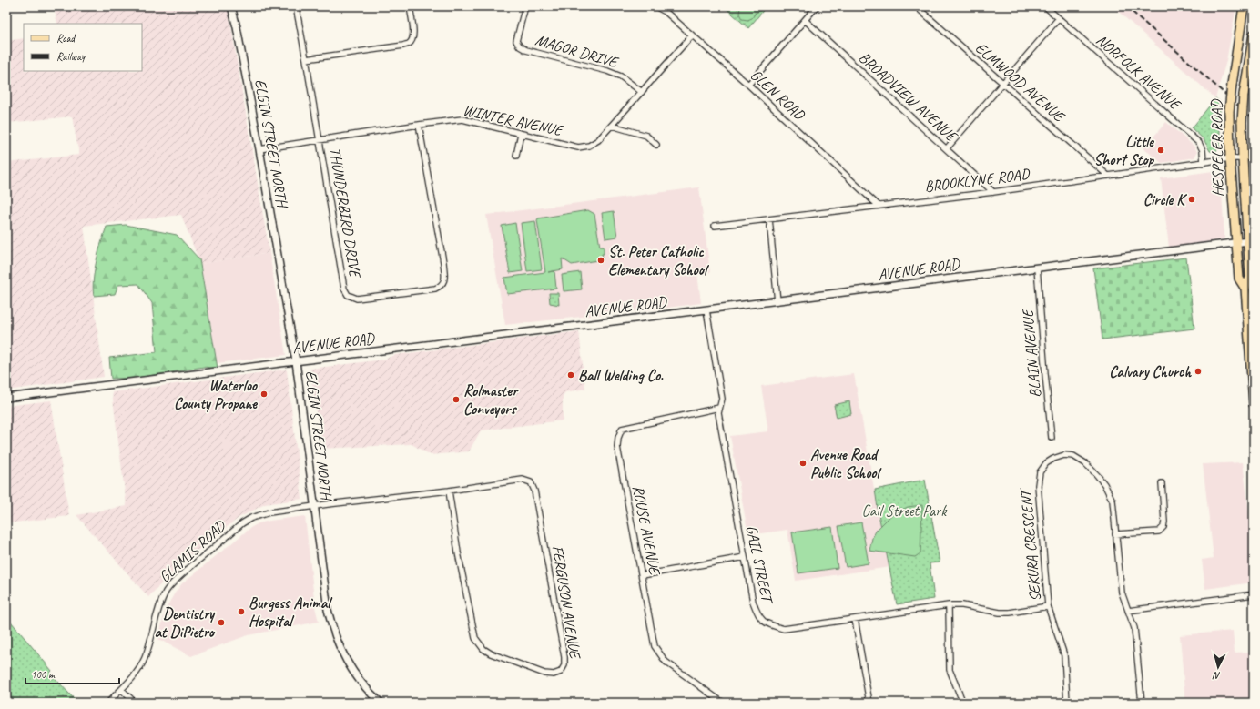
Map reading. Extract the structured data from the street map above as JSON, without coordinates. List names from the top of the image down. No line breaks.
{"streets":{"main road":["HESPELER ROAD"],"street":["MAGOR DRIVE","NORFOLK AVENUE","ELMWOOD AVENUE","GLEN ROAD","BROADVIEW AVENUE","WINTER AVENUE","ELGIN STREET NORTH","BROOKLYNE ROAD","THUNDERBIRD DRIVE","AVENUE ROAD","BLAIN AVENUE","ROUSE AVENUE","SEKURA CRESCENT","GLAMIS ROAD","GAIL STREET","FERGUSON AVENUE"]},"crossings":[["MAGOR DRIVE","WINTER AVENUE"],["NORFOLK AVENUE","BROOKLYNE ROAD"],["ELMWOOD AVENUE","BROOKLYNE ROAD"],["GLEN ROAD","WINTER AVENUE"],["GLEN ROAD","BROOKLYNE ROAD"],["BROADVIEW AVENUE","BROOKLYNE ROAD"],["WINTER AVENUE","ELGIN STREET NORTH"],["WINTER AVENUE","THUNDERBIRD DRIVE"],["ELGIN STREET NORTH","AVENUE ROAD"],["ELGIN STREET NORTH","GLAMIS ROAD"],["ELGIN STREET NORTH","FERGUSON AVENUE"],["HESPELER ROAD","BROOKLYNE ROAD"],["HESPELER ROAD","AVENUE ROAD"],["AVENUE ROAD","BLAIN AVENUE"],["AVENUE ROAD","GAIL STREET"],["ROUSE AVENUE","GAIL STREET"],["SEKURA CRESCENT","GAIL STREET"],["GLAMIS ROAD","FERGUSON AVENUE"]],"parks":["Gail Street Park"],"places":["Little Short Stop","Circle K","St. Peter Catholic Elementary School","Calvary Church","Ball Welding Co.","Waterloo County Propane","Rolmaster Conveyors","Avenue Road Public School","Burgess Animal Hospital","Dentistry at DiPietro"],"legend":["Road","Railway"],"scale_bar":"100 m","north":"bottom"}
